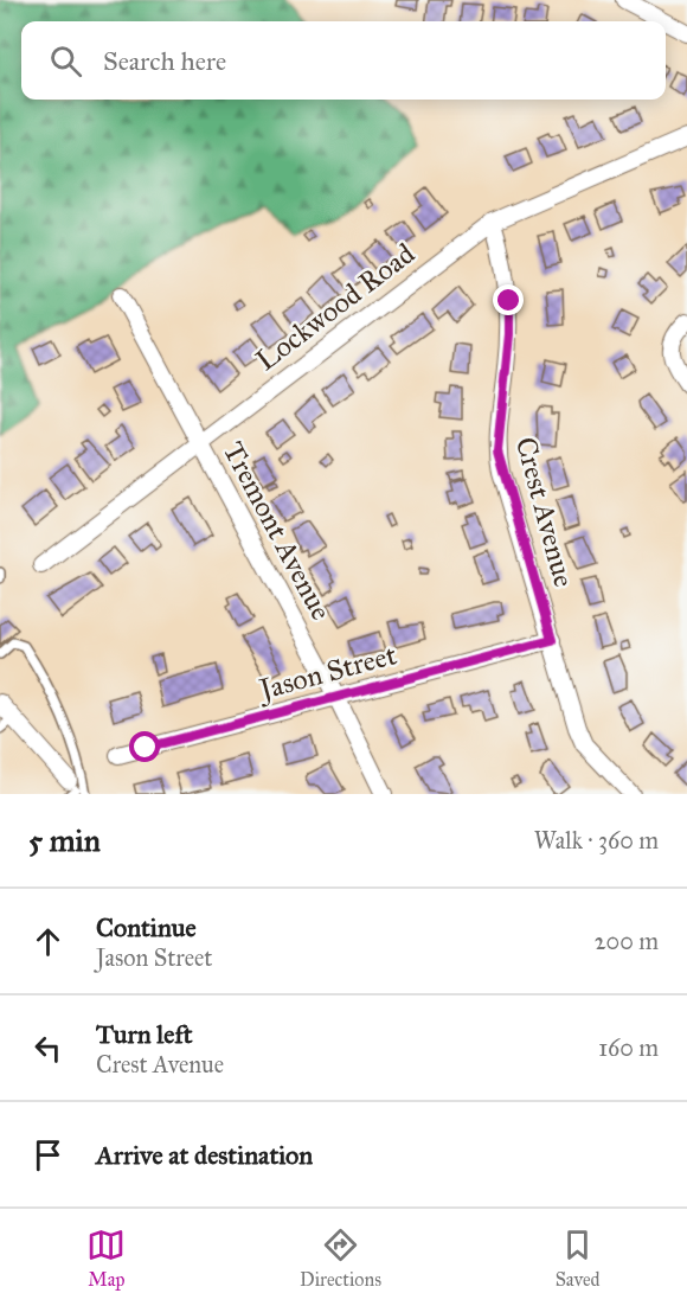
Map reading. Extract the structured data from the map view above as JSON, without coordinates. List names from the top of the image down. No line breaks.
{"streets":{"street":["Lockwood Road","Crest Avenue","Tremont Avenue","Jason Street"]},"crossings":[["Lockwood Road","Crest Avenue"],["Lockwood Road","Tremont Avenue"],["Crest Avenue","Jason Street"],["Tremont Avenue","Jason Street"]],"page":{"search":"Search here","heading":["5 min","Walk · 360 m"],"list":[["Continue","Jason Street","200 m"],["Turn left","Crest Avenue","160 m"],"Arrive at destination"],"nav":["Map","Directions","Saved"]}}
